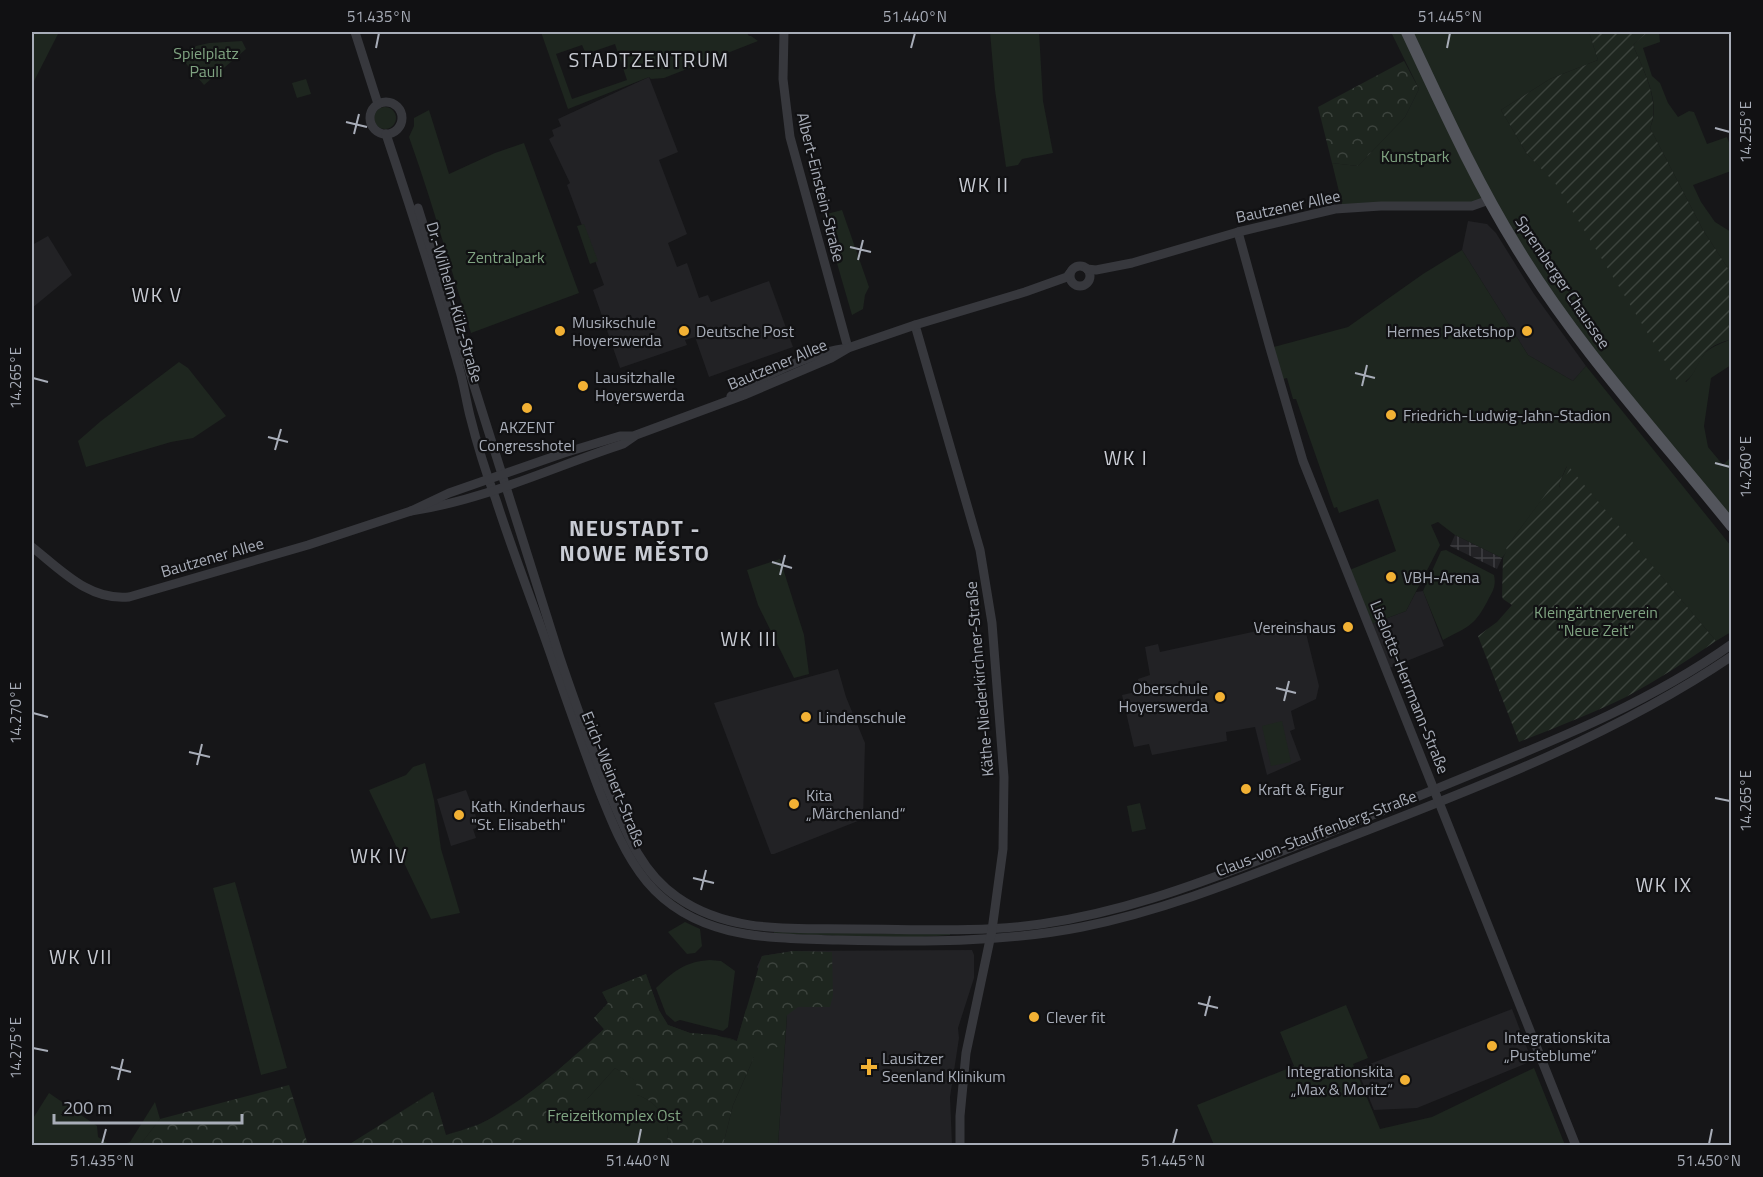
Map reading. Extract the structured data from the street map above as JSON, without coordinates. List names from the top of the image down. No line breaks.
{"streets":{"main road":["Spremberger Chaussee"],"street":["Albert-Einstein-Straße","Bautzener Allee","Dr.-Wilhelm-Külz-Straße","Käthe-Niederkirchner-Straße","Liselotte-Herrmann-Straße","Erich-Weinert-Straße","Claus-von-Stauffenberg-Straße"]},"crossings":[["Albert-Einstein-Straße","Bautzener Allee"],["Bautzener Allee","Spremberger Chaussee"],["Bautzener Allee","Dr.-Wilhelm-Külz-Straße"],["Bautzener Allee","Käthe-Niederkirchner-Straße"],["Bautzener Allee","Liselotte-Herrmann-Straße"],["Bautzener Allee","Erich-Weinert-Straße"],["Dr.-Wilhelm-Külz-Straße","Erich-Weinert-Straße"],["Käthe-Niederkirchner-Straße","Erich-Weinert-Straße"],["Käthe-Niederkirchner-Straße","Claus-von-Stauffenberg-Straße"],["Liselotte-Herrmann-Straße","Claus-von-Stauffenberg-Straße"],["Erich-Weinert-Straße","Claus-von-Stauffenberg-Straße"]],"districts":["STADTZENTRUM","WK II","WK V","WK I","NEUSTADT - NOWE MĚSTO","WK III","WK IV","WK IX","WK VII"],"parks":["Spielplatz Pauli","Kunstpark","Zentralpark","Kleingärtnerverein \"Neue Zeit\"","Freizeitkomplex Ost"],"places":{"other":["Musikschule Hoyerswerda","Deutsche Post","Hermes Paketshop","Lausitzhalle Hoyerswerda","AKZENT Congresshotel","Friedrich-Ludwig-Jahn-Stadion","VBH-Arena","Vereinshaus","Oberschule Hoyerswerda","Lindenschule","Kraft & Figur","Kita „Märchenland“","Kath. Kinderhaus \"St. Elisabeth\"","Clever fit","Integrationskita „Pusteblume“","Integrationskita „Max & Moritz“"],"health":["Lausitzer Seenland Klinikum"]},"scale_bar":"200 m","coordinates":["51.435°N","51.440°N","51.445°N","14.255°E","14.265°E","14.260°E","14.270°E","14.275°E","51.450°N"]}
